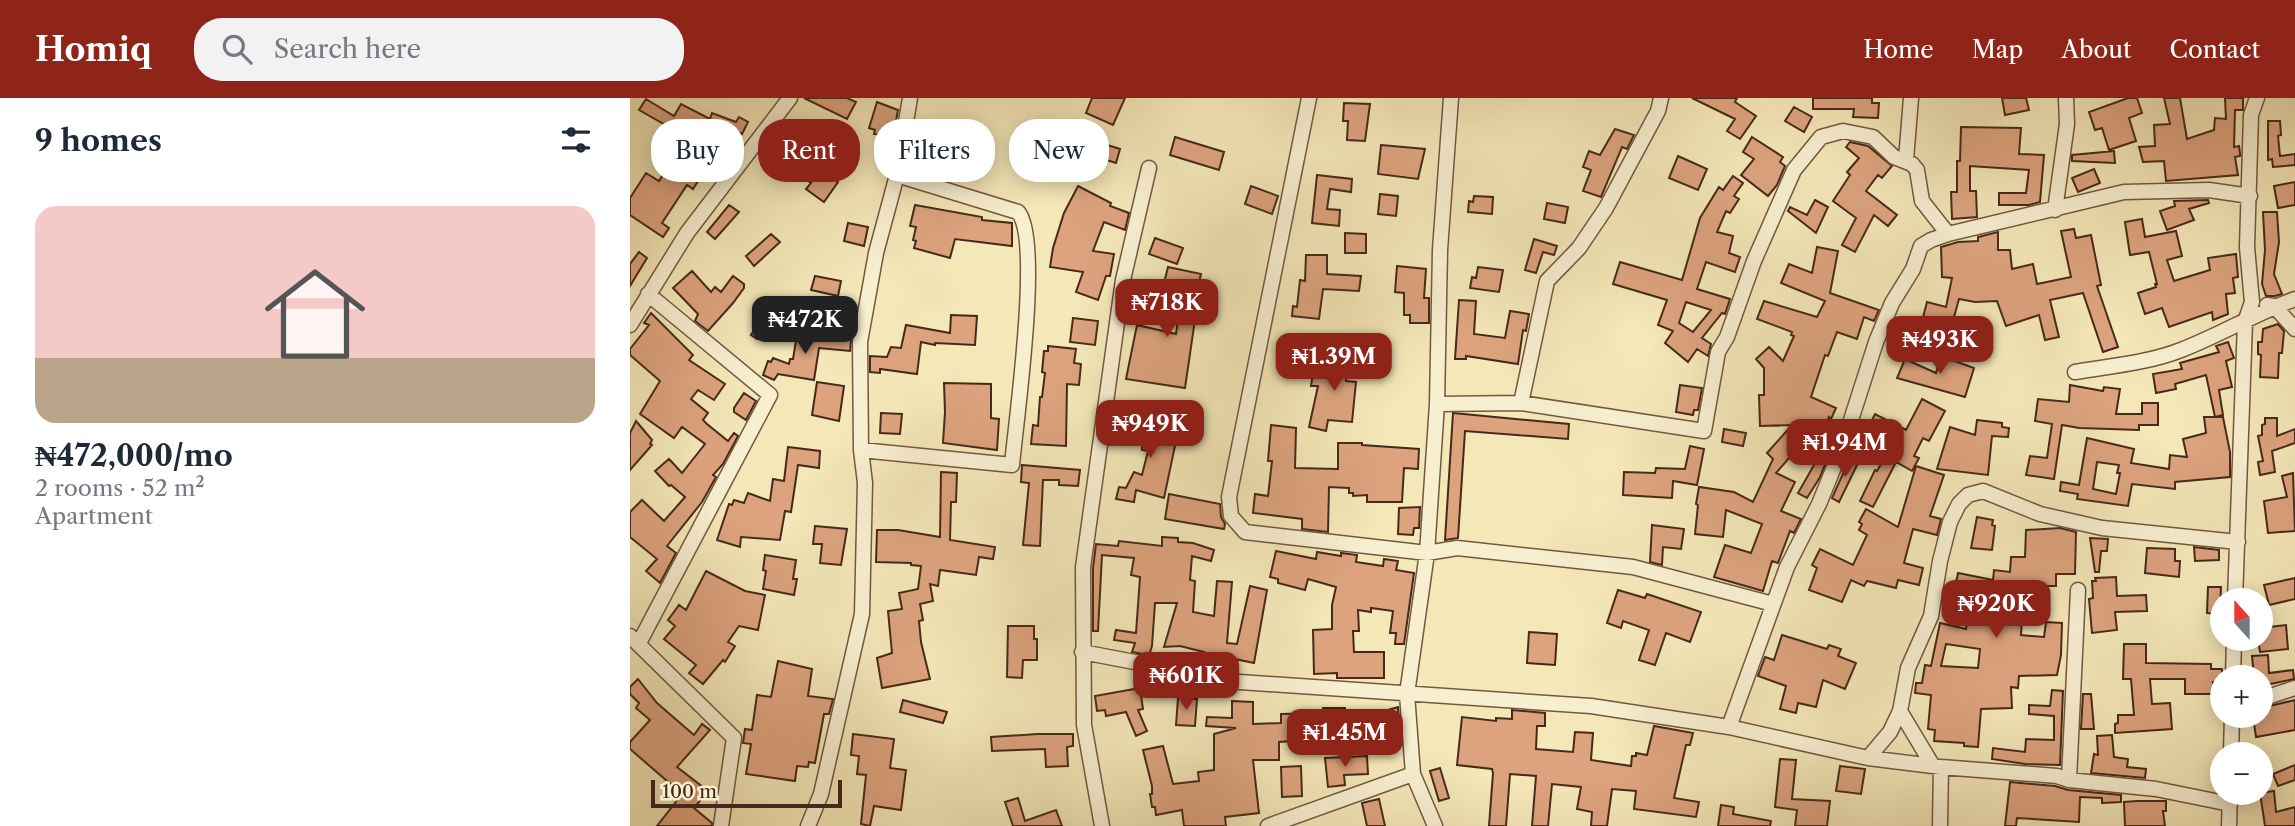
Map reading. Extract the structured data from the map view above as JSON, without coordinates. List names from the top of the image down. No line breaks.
{"scale_bar":"100 m","north":"top","page":{"header":"Homiq","search":"Search here","nav":["Home","Map","About","Contact"],"heading":"9 homes","chip":["Buy","Rent","Filters","New"],"list":[{"name":"₦472,000/mo","note":"2 rooms · 52 m² · Apartment"}],"price":["₦718K","₦472K","₦493K","₦1.39M","₦949K","₦1.94M","₦920K","₦601K","₦1.45M"],"map_buttons":["+","−"],"scale":"100 m"}}
